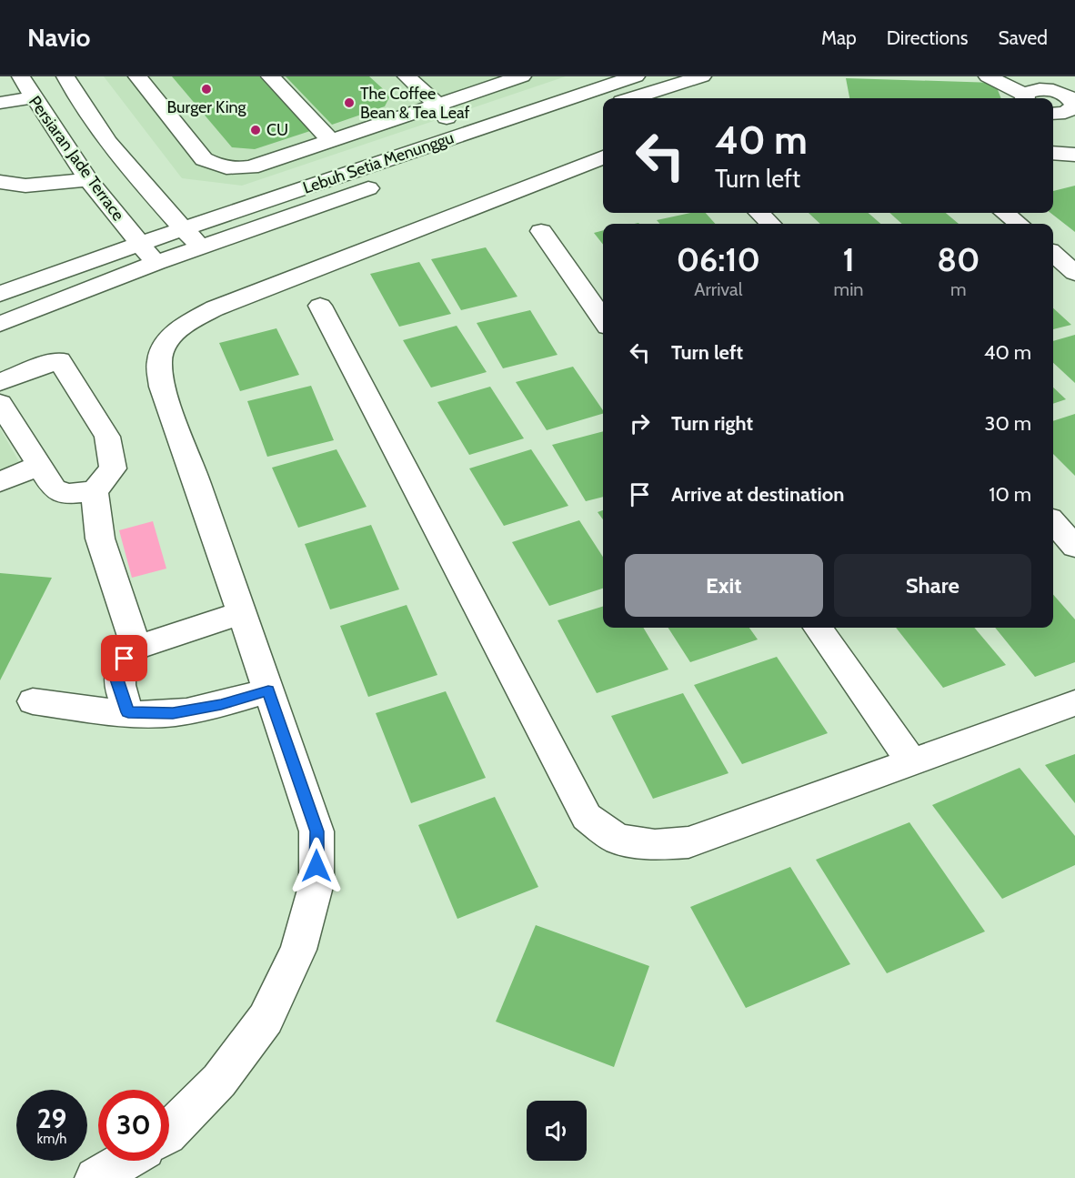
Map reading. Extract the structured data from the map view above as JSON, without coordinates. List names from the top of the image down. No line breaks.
{"streets":{"street":["Persiaran Jade Terrace","Lebuh Setia Menunggu"]},"crossings":[["Persiaran Jade Terrace","Lebuh Setia Menunggu"]],"places":["Burger King","The Coffee Bean & Tea Leaf","CU"],"page":{"header":"Navio","nav":["Map","Directions","Saved"],"turn":["40 m","Turn left"],"eta":["06:10","Arrival","1","min","80","m"],"list":[{"name":"Turn left","value":"40 m"},{"name":"Turn right","value":"30 m"},{"name":"Arrive at destination","value":"10 m"}],"buttons":["Exit","Share"],"speed":"29 km/h","limit":"30"}}
